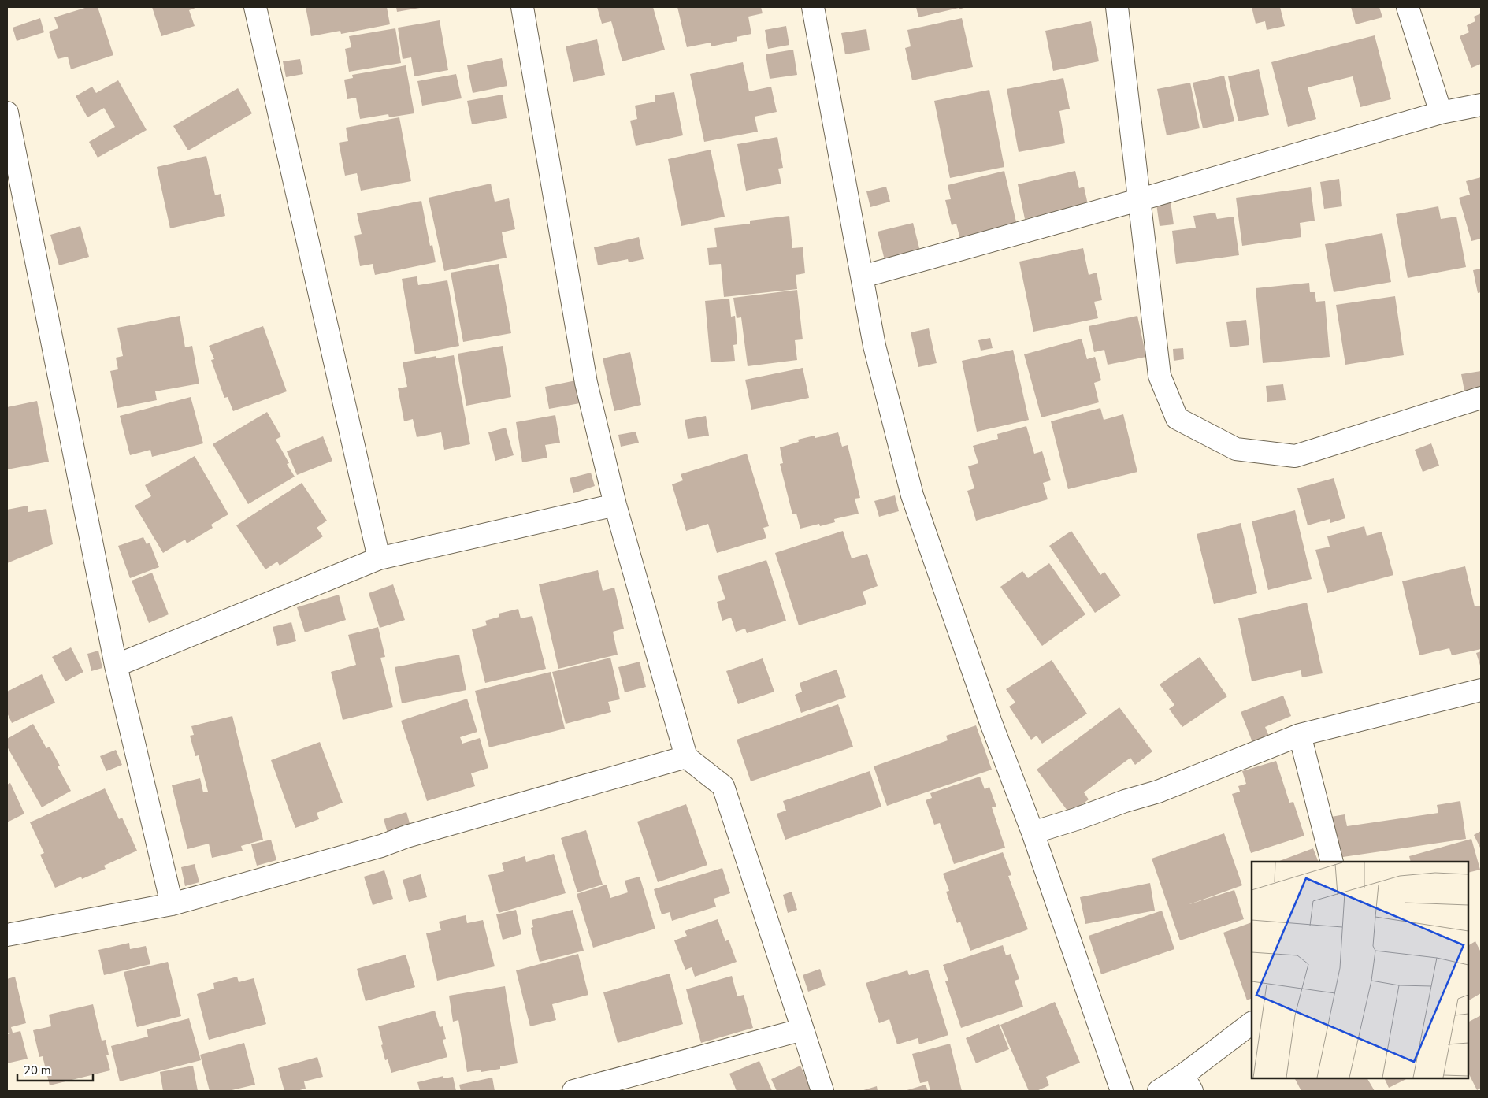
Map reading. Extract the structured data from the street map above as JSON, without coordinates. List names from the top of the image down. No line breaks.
{"scale_bar":"20 m"}
